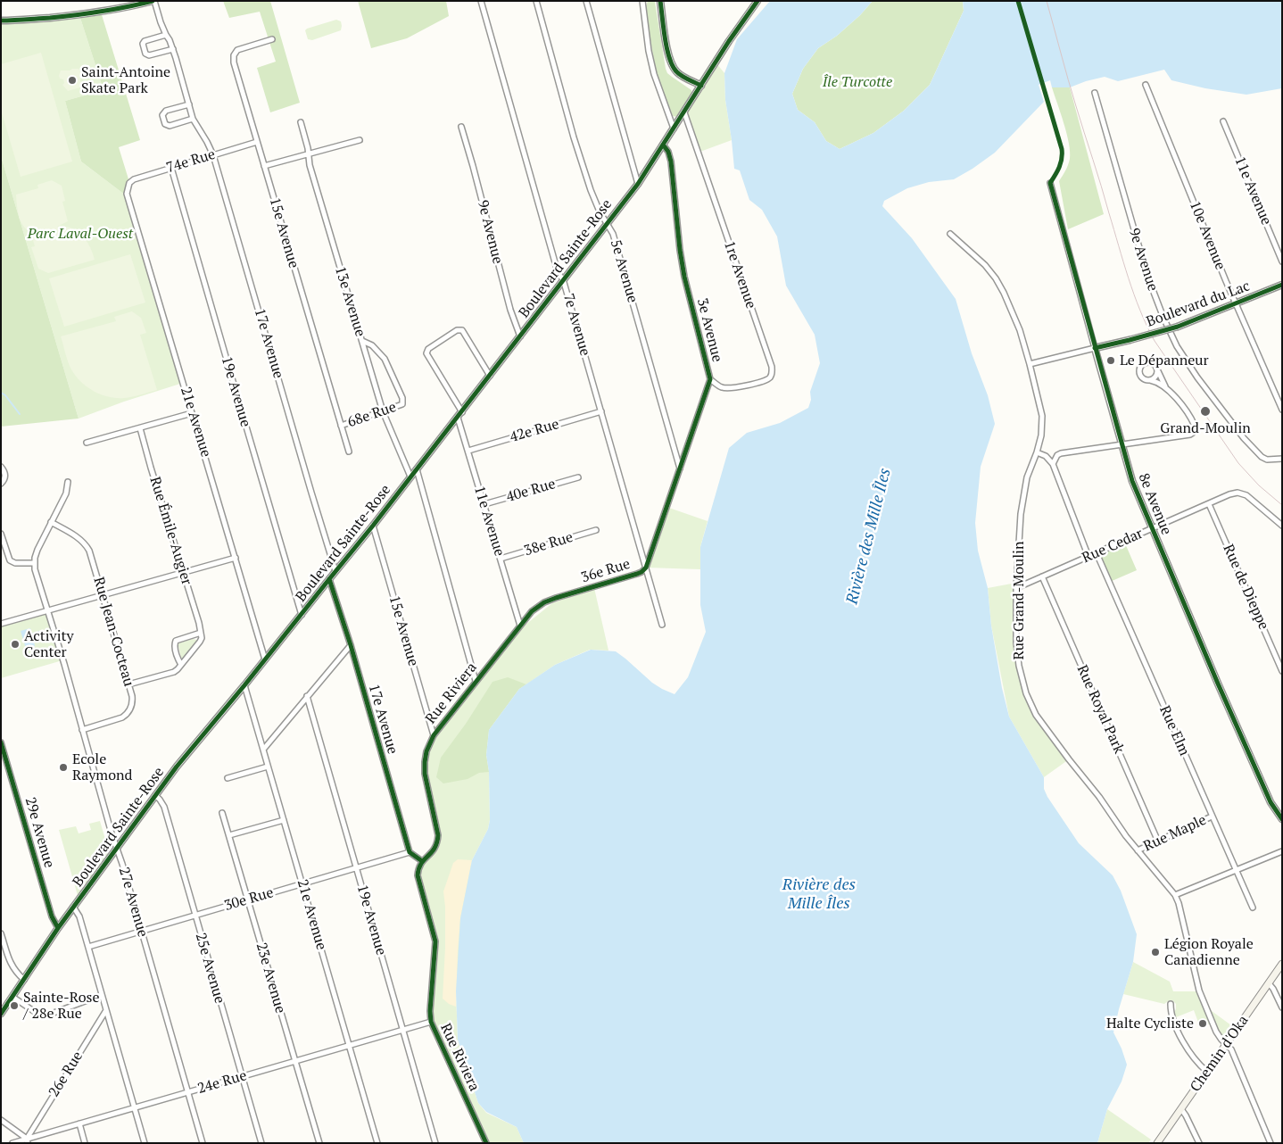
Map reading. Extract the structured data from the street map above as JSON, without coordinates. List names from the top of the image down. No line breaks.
{"streets":{"main road":["Chemin d'Oka"],"street":["74e Rue","11e Avenue","9e Avenue","15e Avenue","10e Avenue","Boulevard Sainte-Rose","5e Avenue","1re Avenue","13e Avenue","Boulevard du Lac","7e Avenue","3e Avenue","17e Avenue","19e Avenue","68e Rue","21e Avenue","42e Rue","40e Rue","8e Avenue","Rue Émile-Augier","38e Rue","Rue Cedar","36e Rue","Rue de Dieppe","Rue Grand-Moulin","Rue Jean-Cocteau","Rue Riviera","Rue Royal Park","Rue Elm","29e Avenue","Rue Maple","30e Rue","27e Avenue","25e Avenue","23e Avenue","26e Rue","24e Rue"]},"crossings":[["74e Rue","15e Avenue"],["74e Rue","17e Avenue"],["74e Rue","19e Avenue"],["74e Rue","21e Avenue"],["11e Avenue","Boulevard Sainte-Rose"],["11e Avenue","42e Rue"],["11e Avenue","40e Rue"],["11e Avenue","38e Rue"],["11e Avenue","Rue Riviera"],["9e Avenue","Boulevard Sainte-Rose"],["15e Avenue","Boulevard Sainte-Rose"],["15e Avenue","68e Rue"],["15e Avenue","Rue Riviera"],["10e Avenue","Boulevard du Lac"],["Boulevard Sainte-Rose","5e Avenue"],["Boulevard Sainte-Rose","1re Avenue"],["Boulevard Sainte-Rose","13e Avenue"],["Boulevard Sainte-Rose","7e Avenue"],["Boulevard Sainte-Rose","3e Avenue"],["Boulevard Sainte-Rose","17e Avenue"],["Boulevard Sainte-Rose","19e Avenue"],["Boulevard Sainte-Rose","21e Avenue"],["Boulevard Sainte-Rose","29e Avenue"],["Boulevard Sainte-Rose","27e Avenue"],["Boulevard Sainte-Rose","25e Avenue"],["5e Avenue","3e Avenue"],["1re Avenue","3e Avenue"],["13e Avenue","68e Rue"],["Boulevard du Lac","8e Avenue"],["Boulevard du Lac","Rue Grand-Moulin"],["7e Avenue","3e Avenue"],["7e Avenue","42e Rue"],["7e Avenue","36e Rue"],["3e Avenue","36e Rue"],["17e Avenue","30e Rue"],["19e Avenue","30e Rue"],["19e Avenue","24e Rue"],["21e Avenue","30e Rue"],["21e Avenue","24e Rue"],["8e Avenue","Rue Cedar"],["Rue Cedar","Rue de Dieppe"],["Rue Cedar","Rue Grand-Moulin"],["Rue Cedar","Rue Royal Park"],["Rue Cedar","Rue Elm"],["36e Rue","Rue Riviera"],["Rue Grand-Moulin","Rue Maple"],["Rue Grand-Moulin","Chemin d'Oka"],["Rue Jean-Cocteau","27e Avenue"],["Rue Riviera","24e Rue"],["Rue Royal Park","Rue Maple"],["Rue Elm","Rue Maple"],["30e Rue","27e Avenue"],["30e Rue","25e Avenue"],["30e Rue","23e Avenue"],["27e Avenue","24e Rue"],["25e Avenue","24e Rue"],["23e Avenue","24e Rue"],["26e Rue","24e Rue"]],"water":["Rivière des Mille Îles"],"parks":["Île Turcotte","Parc Laval-Ouest"],"places":["Saint-Antoine Skate Park","Le Dépanneur","Grand-Moulin","Activity Center","Ecole Raymond","Légion Royale Canadienne","Sainte-Rose / 28e Rue","Halte Cycliste"]}
